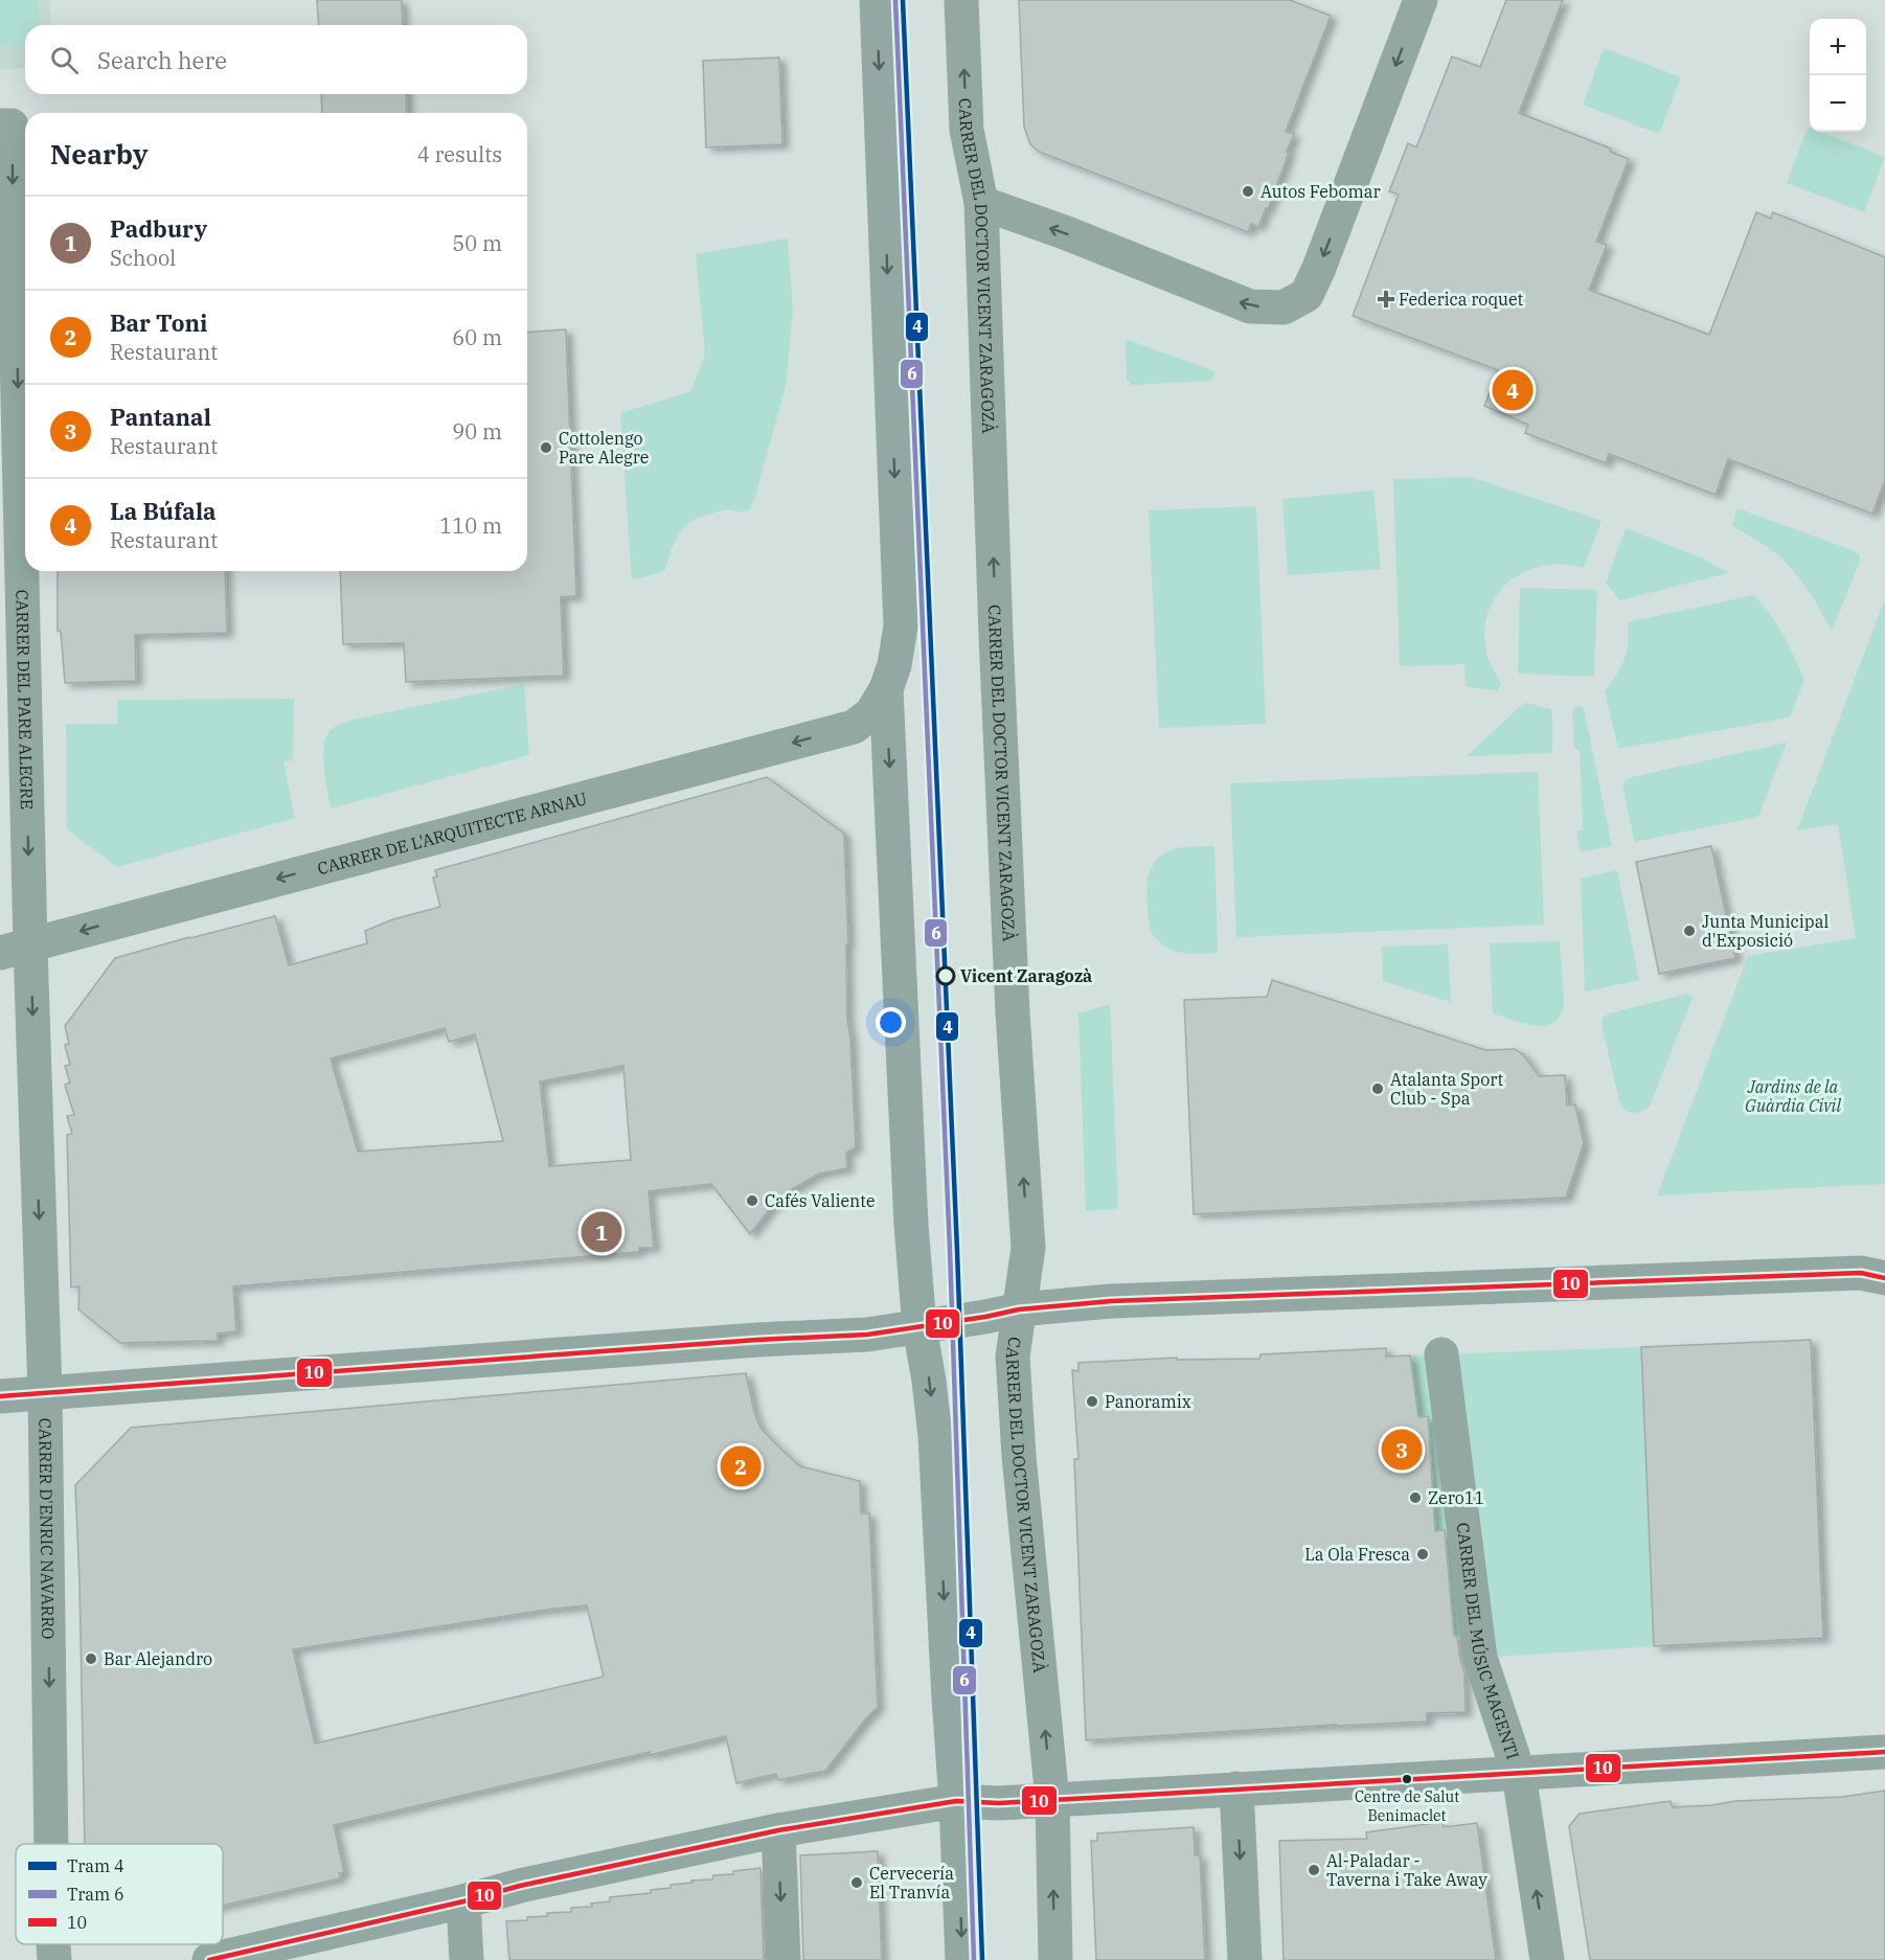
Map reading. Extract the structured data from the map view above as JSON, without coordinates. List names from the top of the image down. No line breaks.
{"streets":{"street":["CARRER DEL DOCTOR VICENT ZARAGOZÀ","CARRER DEL PARE ALEGRE","CARRER DE L'ARQUITECTE ARNAU","CARRER D'ENRIC NAVARRO","CARRER DEL MÚSIC MAGENTI"]},"crossings":[["CARRER DEL PARE ALEGRE","CARRER DE L'ARQUITECTE ARNAU"],["CARRER DEL PARE ALEGRE","CARRER D'ENRIC NAVARRO"],["CARRER DE L'ARQUITECTE ARNAU","CARRER D'ENRIC NAVARRO"]],"one_way":["CARRER DEL PARE ALEGRE","CARRER DE L'ARQUITECTE ARNAU","CARRER D'ENRIC NAVARRO"],"parks":["Jardins de la Guàrdia Civil"],"places":{"other":["Autos Febomar","Cottolengo Pare Alegre","Junta Municipal d'Exposició","Vicent Zaragozà","Atalanta Sport Club - Spa","Cafés Valiente","Panoramix","Zero11","La Ola Fresca","Bar Alejandro","Centre de Salut Benimaclet","Al-Paladar - Taverna i Take Away","Cervecería El Tranvía"],"health":["Federica roquet"]},"lines":["tram line 4","tram line 6","transit line 10"],"legend":["Tram 4","Tram 6","10"],"page":{"map_buttons":["+","−"],"search":"Search here","heading":["Nearby","4 results"],"list":[{"mark":"1","name":"Padbury","note":"School","value":"50 m"},{"mark":"2","name":"Bar Toni","note":"Restaurant","value":"60 m"},{"mark":"3","name":"Pantanal","note":"Restaurant","value":"90 m"},{"mark":"4","name":"La Búfala","note":"Restaurant","value":"110 m"}],"pins":["4","1","3","2"]}}
